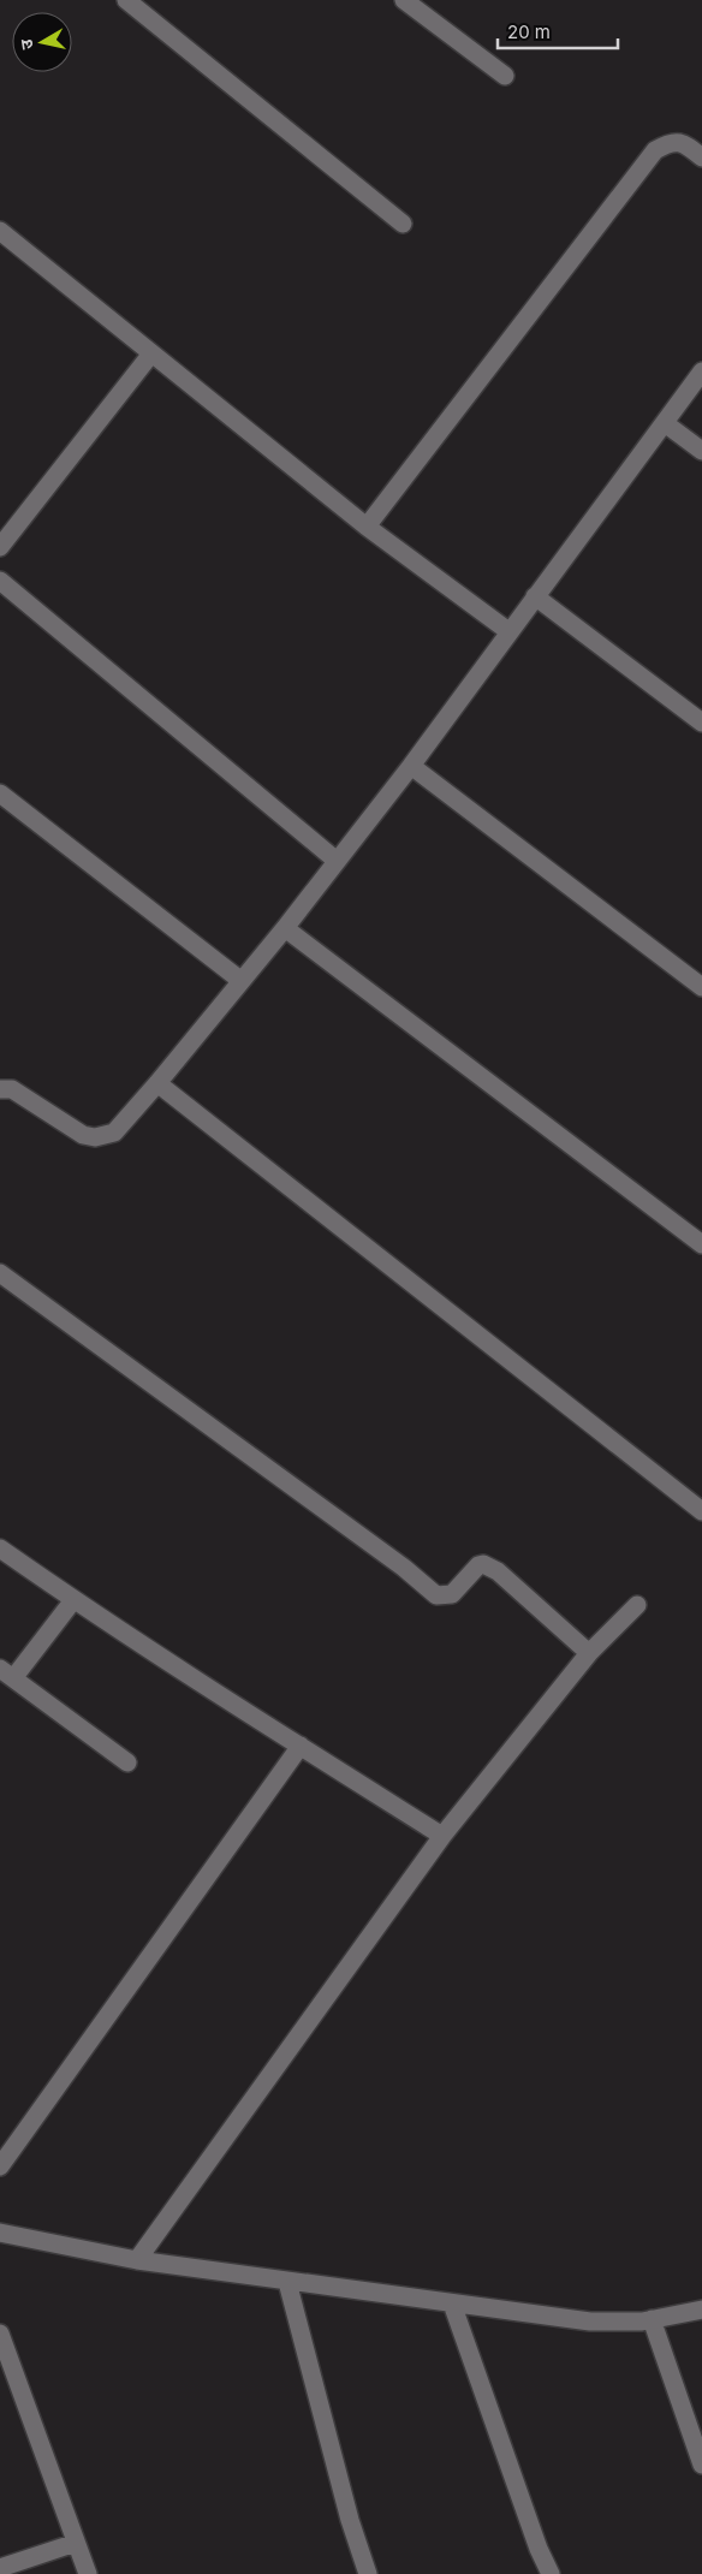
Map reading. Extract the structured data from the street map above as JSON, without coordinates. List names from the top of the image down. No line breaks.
{"scale_bar":"20 m","north":"left"}
